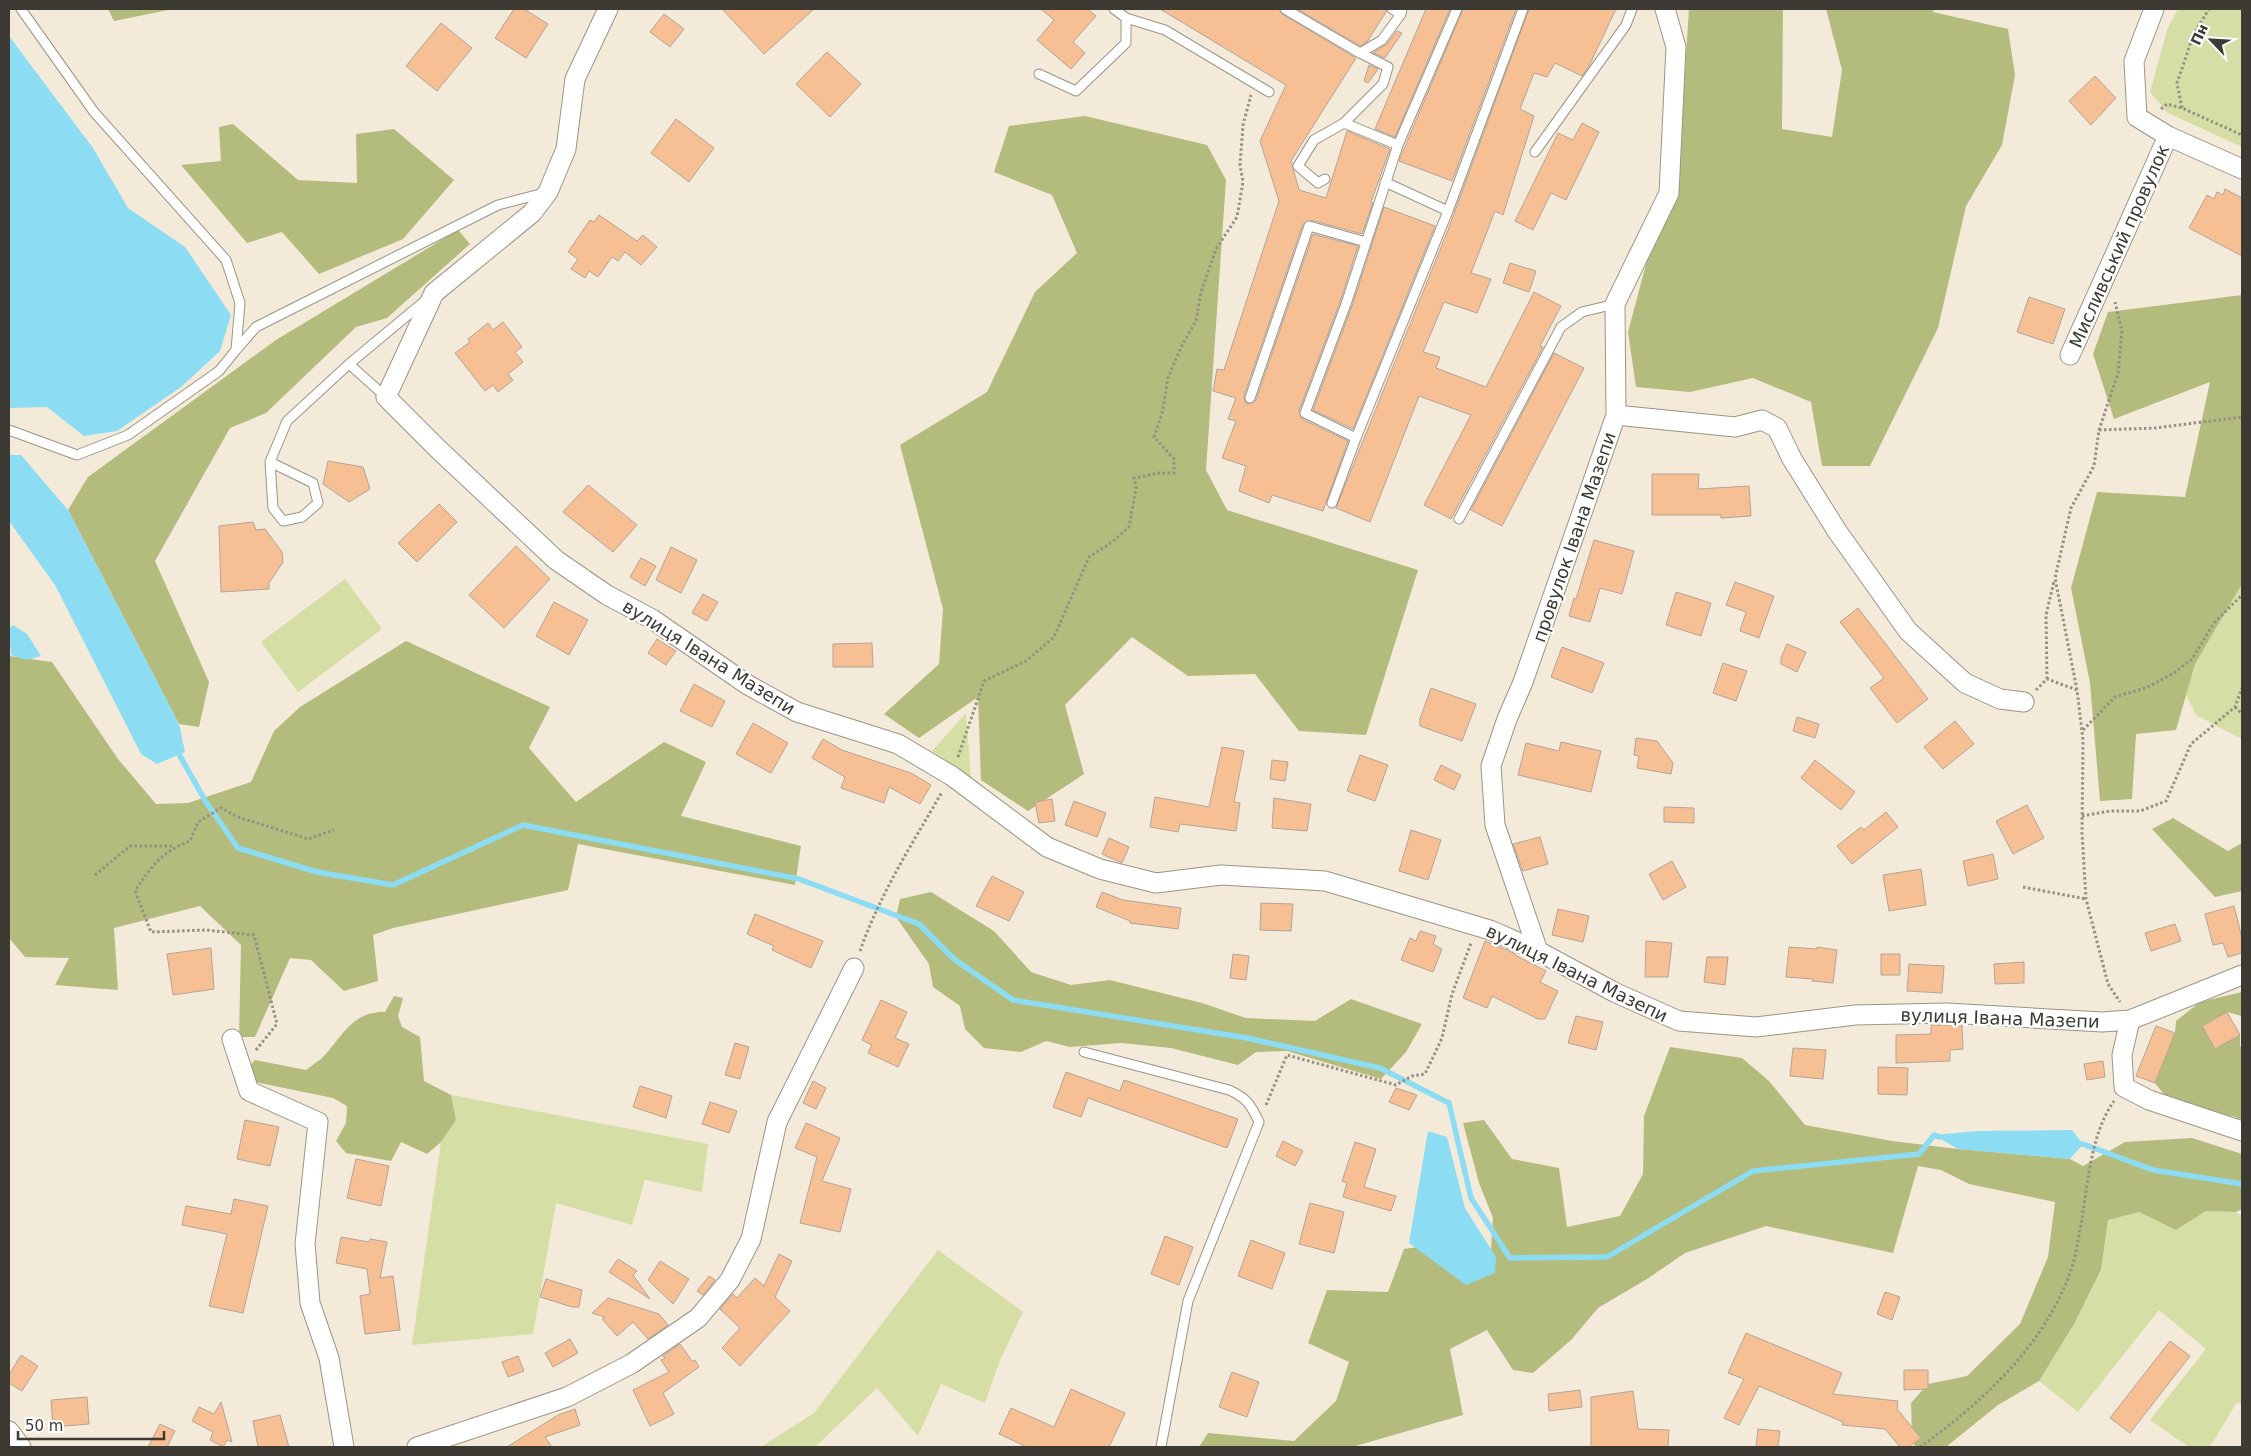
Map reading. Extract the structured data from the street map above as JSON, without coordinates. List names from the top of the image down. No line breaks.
{"streets":{"street":["Мисливський провулок","провулок Івана Мазепи","вулиця Івана Мазепи"]},"crossings":[["провулок Івана Мазепи","вулиця Івана Мазепи"]],"scale_bar":"50 m","north":"top left"}
